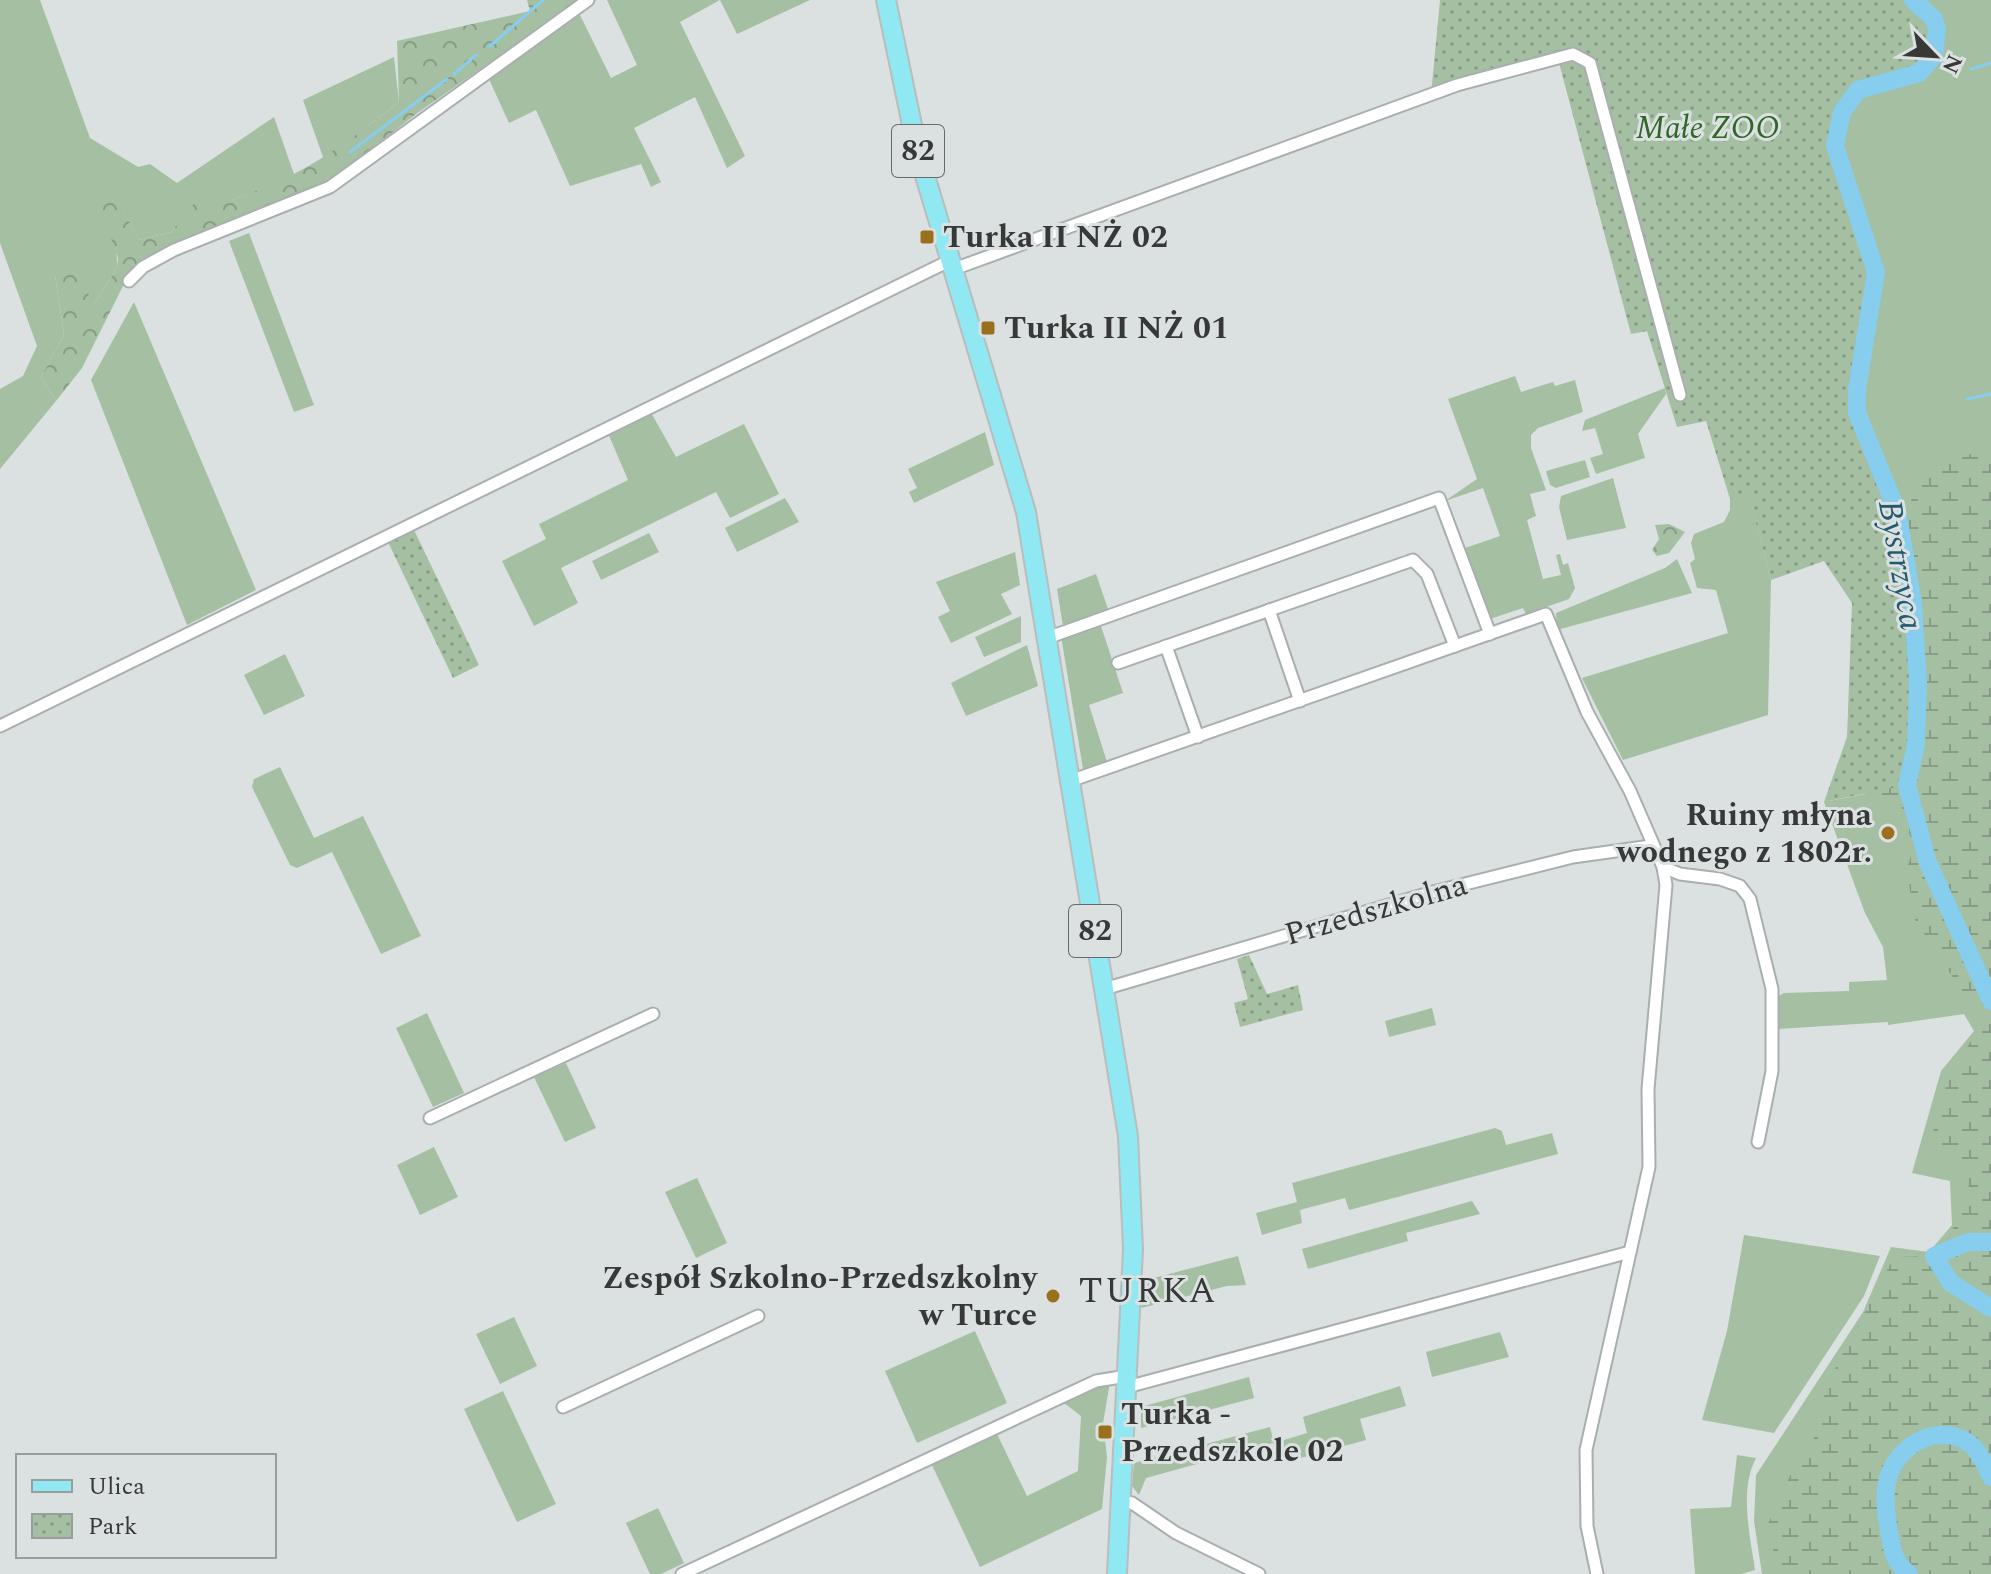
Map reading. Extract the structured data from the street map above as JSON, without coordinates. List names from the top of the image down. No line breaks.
{"streets":{"main road":["82"],"street":["Przedszkolna"]},"crossings":[["82","Przedszkolna"]],"districts":["TURKA"],"water":["Bystrzyca"],"parks":["Małe ZOO"],"places":{"transit":["Turka II NŻ 02","Turka II NŻ 01","Turka - Przedszkole 02"],"other":["Ruiny młyna wodnego z 1802r.","Zespół Szkolno-Przedszkolny w Turce"]},"legend":["Ulica","Park"],"north":"bottom right"}
